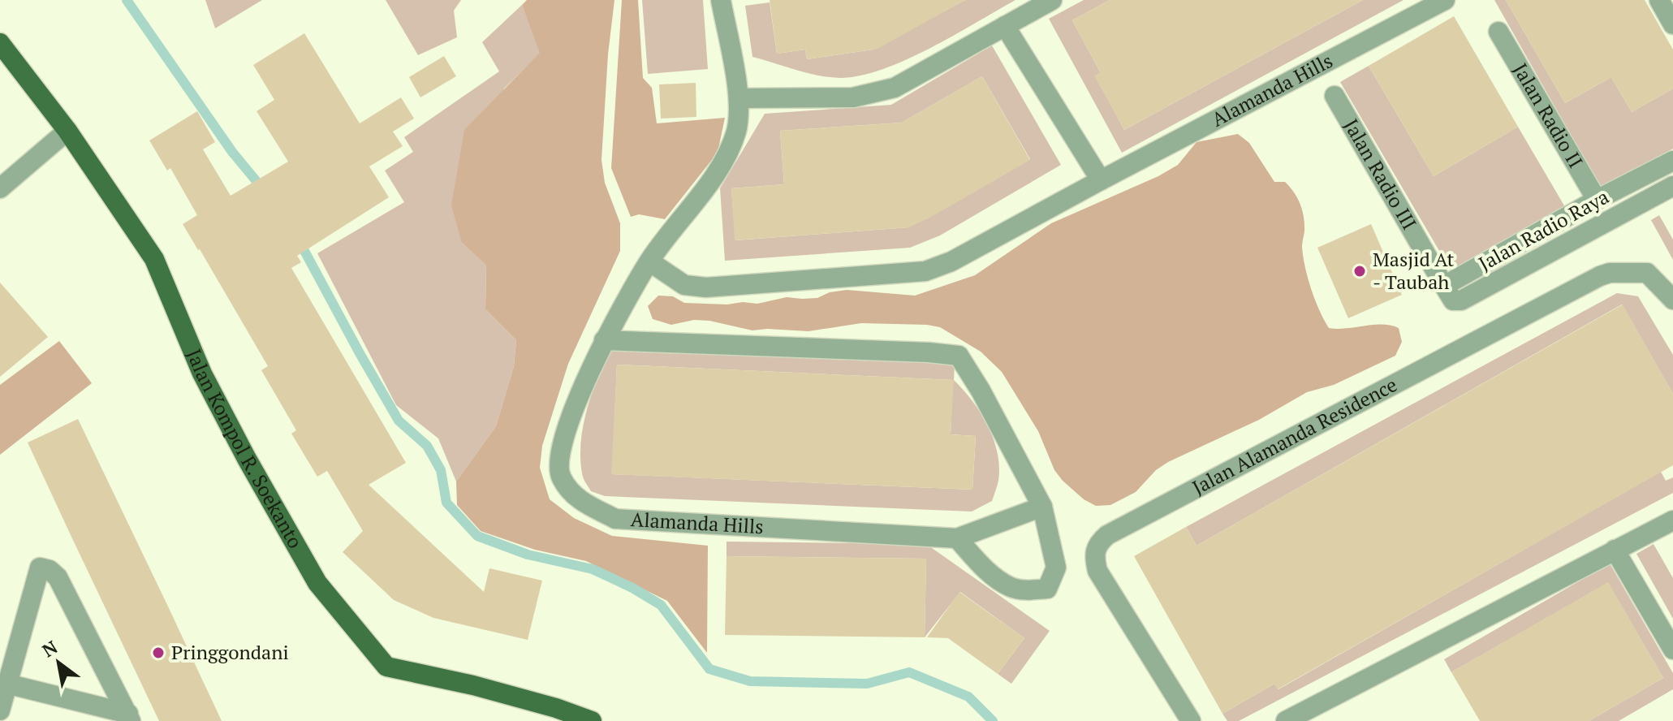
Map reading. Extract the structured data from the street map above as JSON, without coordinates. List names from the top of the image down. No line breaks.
{"streets":{"main road":["Jalan Kompol R. Soekanto"],"street":["Alamanda Hills","Jalan Radio II","Jalan Radio III","Jalan Radio Raya","Jalan Alamanda Residence"]},"crossings":[["Jalan Radio II","Jalan Radio Raya"],["Jalan Radio III","Jalan Radio Raya"]],"places":["Masjid At - Taubah","Pringgondani"],"north":"top left"}
